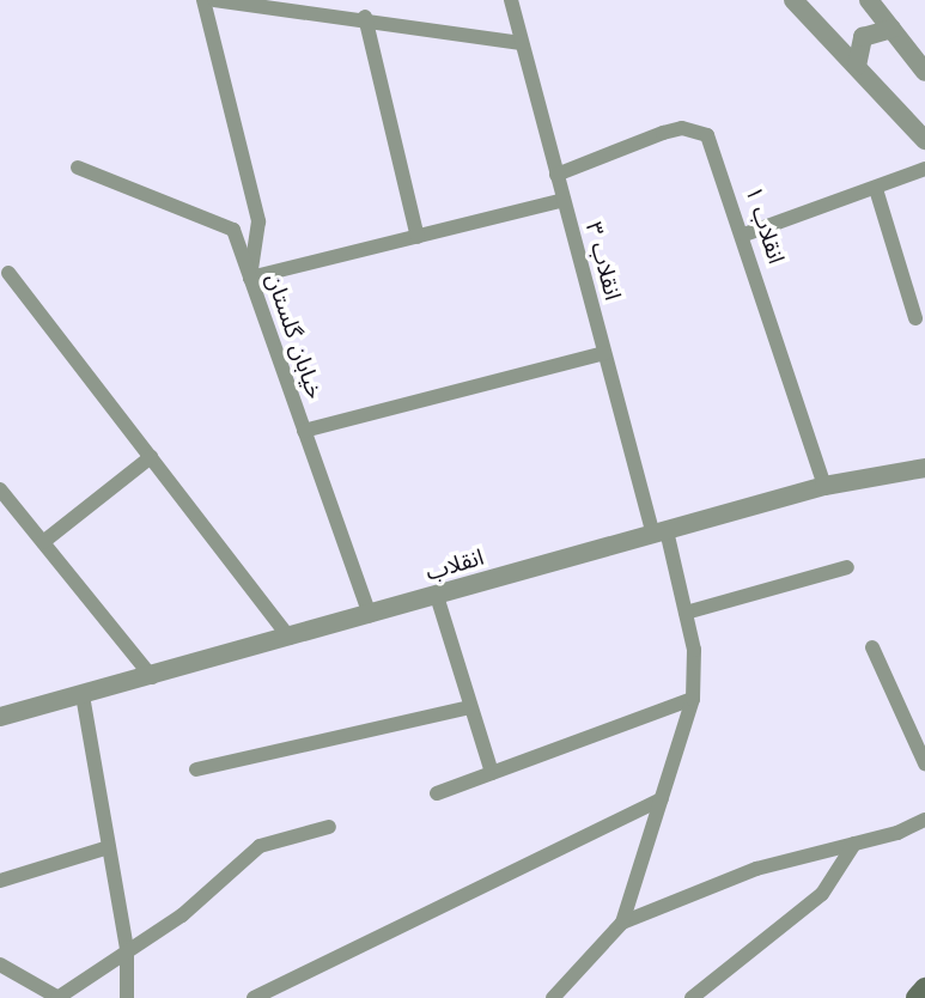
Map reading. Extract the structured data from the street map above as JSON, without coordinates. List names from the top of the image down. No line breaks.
{"streets":{"street":["انقلاب ۱","انقلاب ۳","خیابان گلستان","انقلاب"]},"crossings":[["انقلاب ۱","انقلاب ۳"],["انقلاب ۱","انقلاب"],["انقلاب ۳","انقلاب"],["خیابان گلستان","انقلاب"]]}
